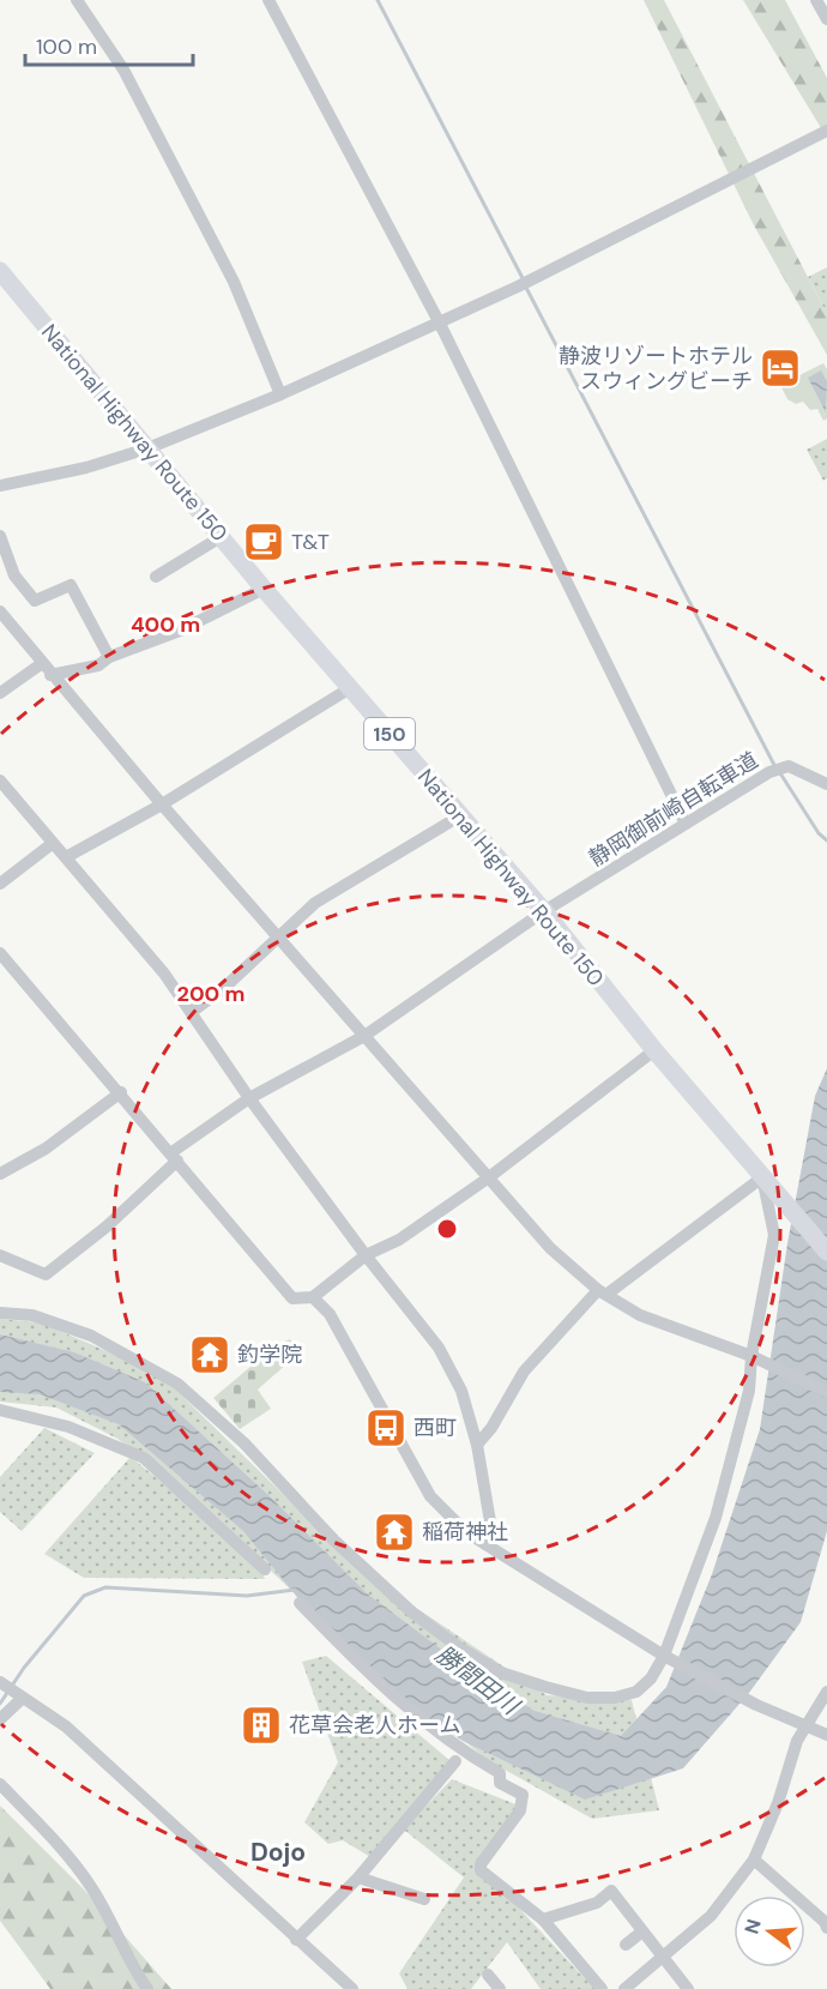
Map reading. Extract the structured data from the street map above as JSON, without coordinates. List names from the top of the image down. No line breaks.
{"streets":{"highway":["National Highway Route 150","150"],"street":["静岡御前崎自転車道"]},"crossings":[["National Highway Route 150","静岡御前崎自転車道"]],"districts":["Dojo"],"water":["勝間田川"],"places":{"hotel":["静波リゾートホテル スウィングビーチ"],"cafe":["T&T"],"temple":["釣学院","稲荷神社"],"bus stop":["西町"],"building":["花草会老人ホーム"]},"scale_bar":"100 m","north":"left","rings":["400 m","200 m"]}
